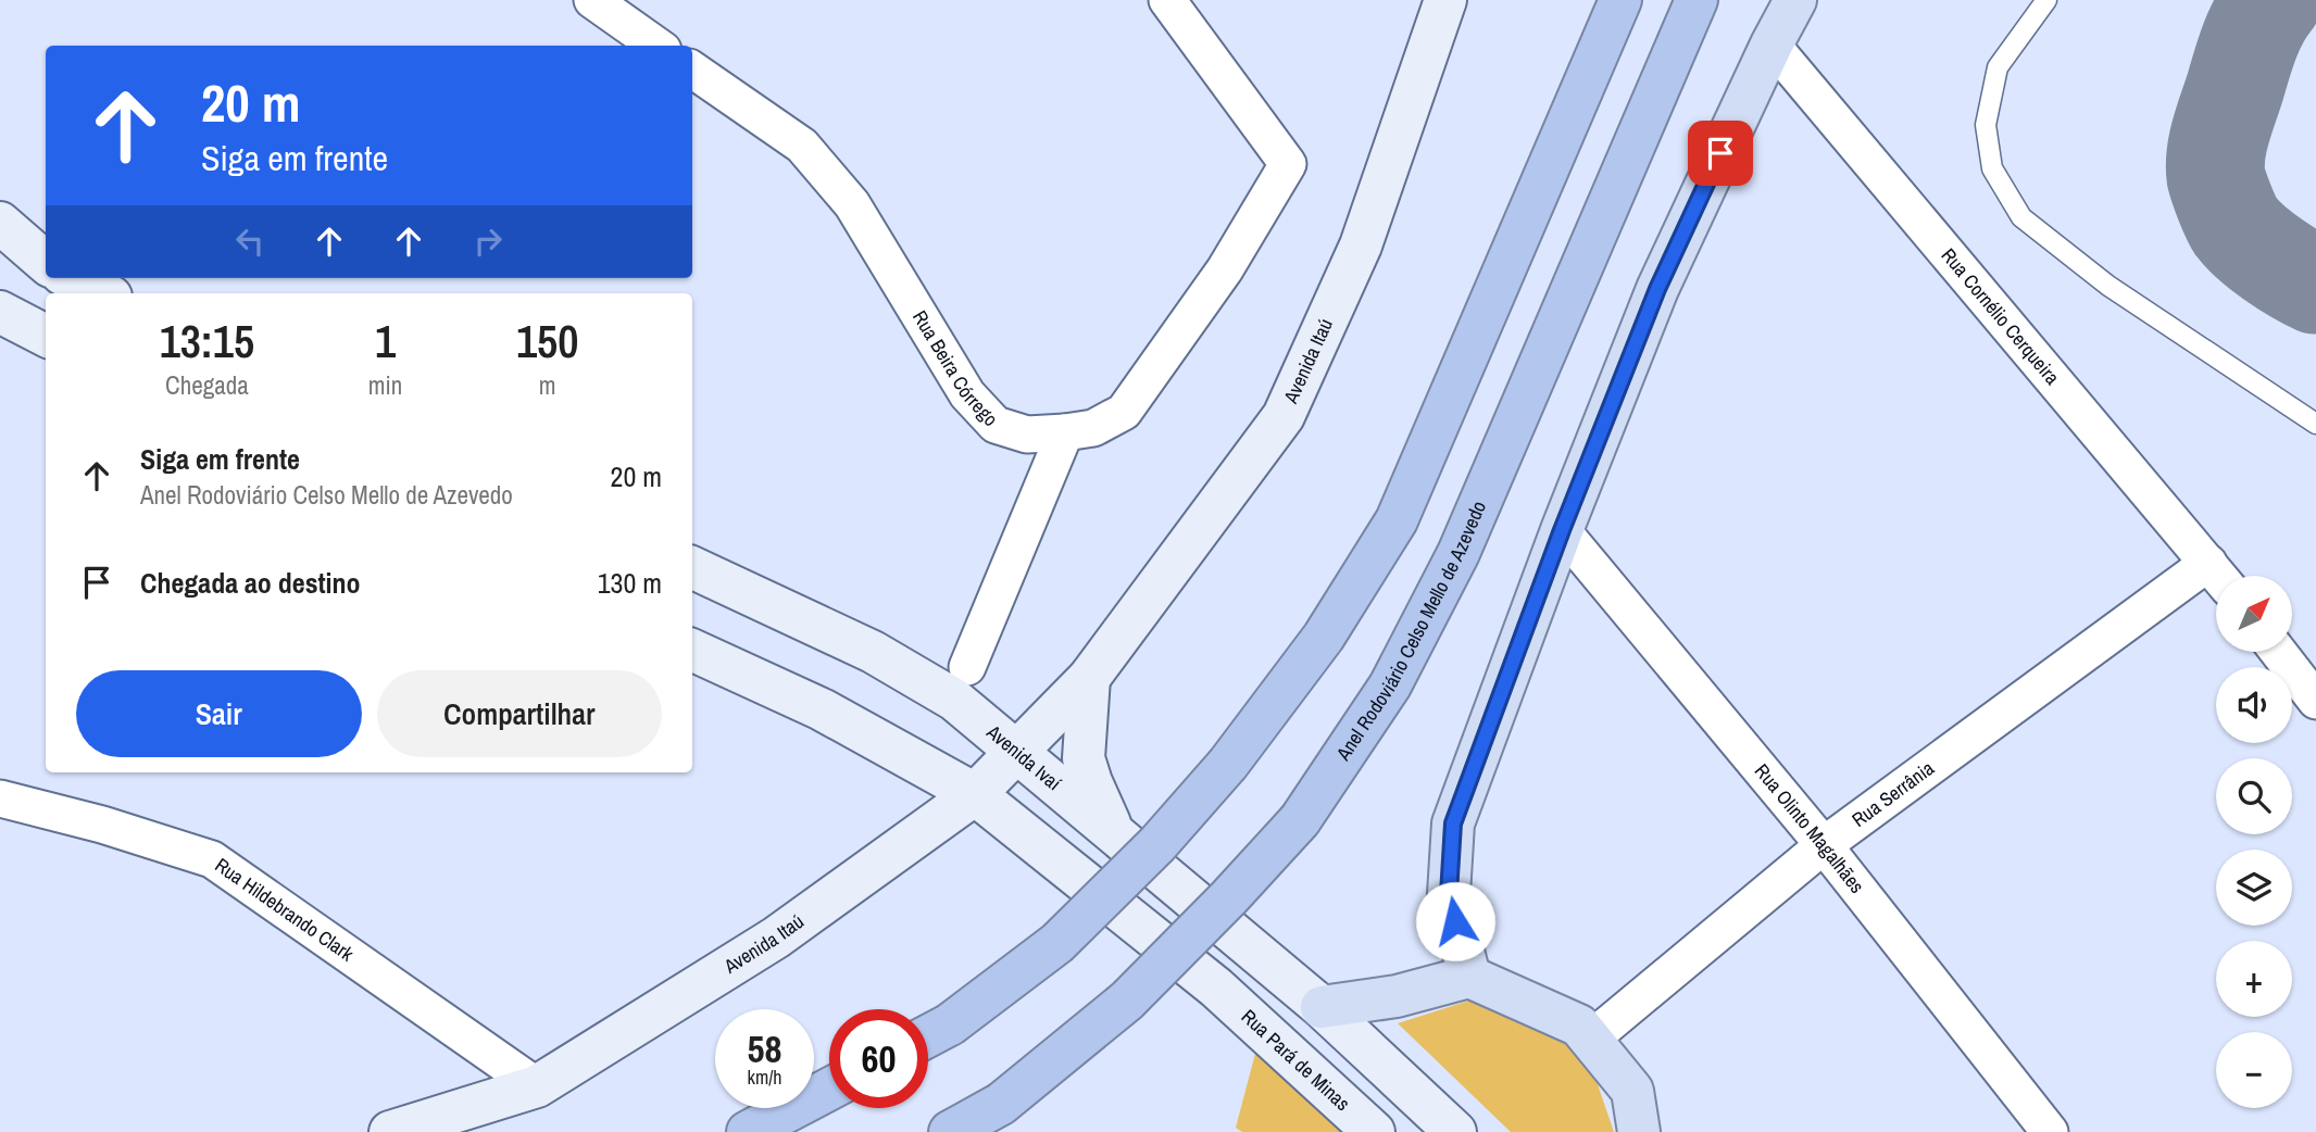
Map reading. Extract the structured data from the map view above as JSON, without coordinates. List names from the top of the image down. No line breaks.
{"streets":{"highway":["Anel Rodoviário Celso Mello de Azevedo"],"main road":["Avenida Itaú","Avenida Ivaí","Rua Pará de Minas"],"street":["Rua Cornélio Cerqueira","Rua Beira Córrego","Rua Serrânia","Rua Olinto Magalhães","Rua Hildebrando Clark"]},"crossings":[["Avenida Itaú","Avenida Ivaí"],["Avenida Itaú","Rua Hildebrando Clark"],["Avenida Itaú","Rua Pará de Minas"],["Rua Serrânia","Rua Olinto Magalhães"]],"north":"top right","page":{"turn":["20 m","Siga em frente"],"eta":["13:15","Chegada","1","min","150","m"],"list":[{"name":"Siga em frente","note":"Anel Rodoviário Celso Mello de Azevedo","value":"20 m"},{"name":"Chegada ao destino","value":"130 m"}],"map_buttons":["+","−"],"buttons":["Sair","Compartilhar"],"speed":"58 km/h","limit":"60"}}
